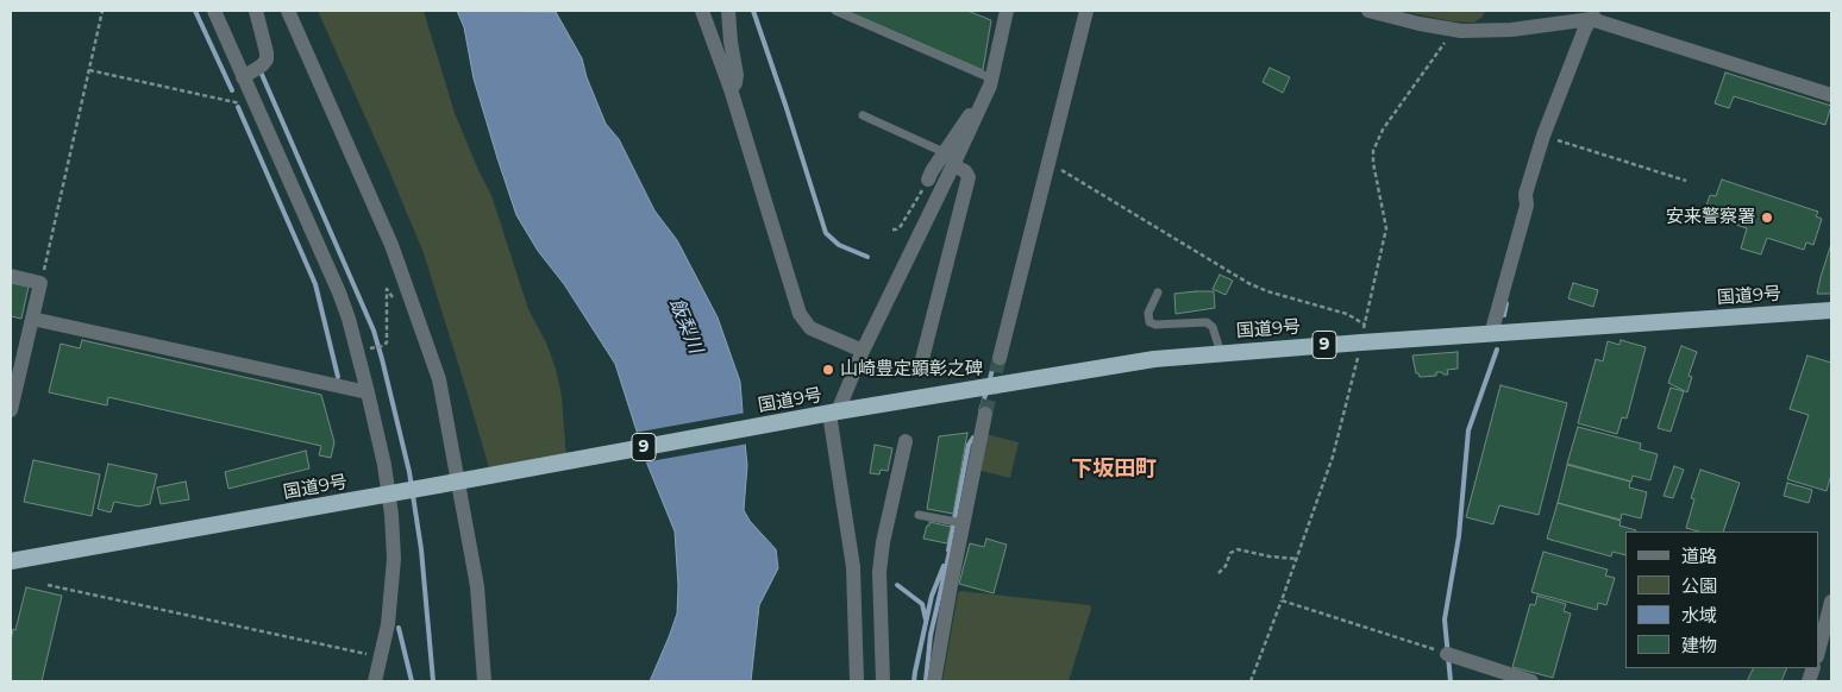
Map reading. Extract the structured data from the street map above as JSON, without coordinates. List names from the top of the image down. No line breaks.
{"streets":{"highway":["国道9号","9"]},"districts":["下坂田町"],"water":["飯梨川"],"places":["安来警察署","山崎豊定顕彰之碑"],"legend":["道路","公園","水域","建物"]}
